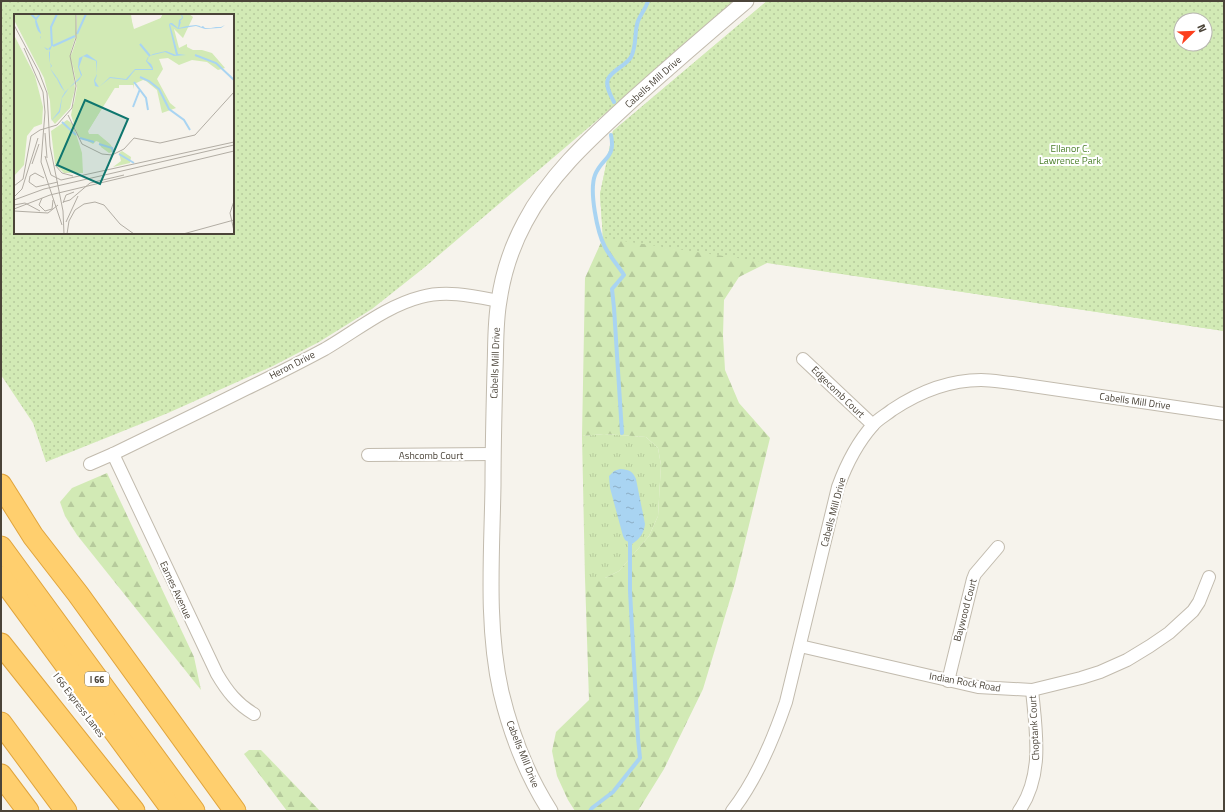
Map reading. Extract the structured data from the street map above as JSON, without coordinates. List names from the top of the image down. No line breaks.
{"streets":{"highway":["I 66","I 66 Express Lanes"],"street":["Cabells Mill Drive","Heron Drive","Edgecomb Court","Ashcomb Court","Eames Avenue","Baywood Court","Indian Rock Road","Choptank Court"]},"crossings":[["Cabells Mill Drive","Heron Drive"],["Cabells Mill Drive","Edgecomb Court"],["Cabells Mill Drive","Ashcomb Court"],["Cabells Mill Drive","Indian Rock Road"],["Heron Drive","Eames Avenue"],["Baywood Court","Indian Rock Road"],["Indian Rock Road","Choptank Court"]],"parks":["Ellanor C. Lawrence Park"],"north":"top right"}
